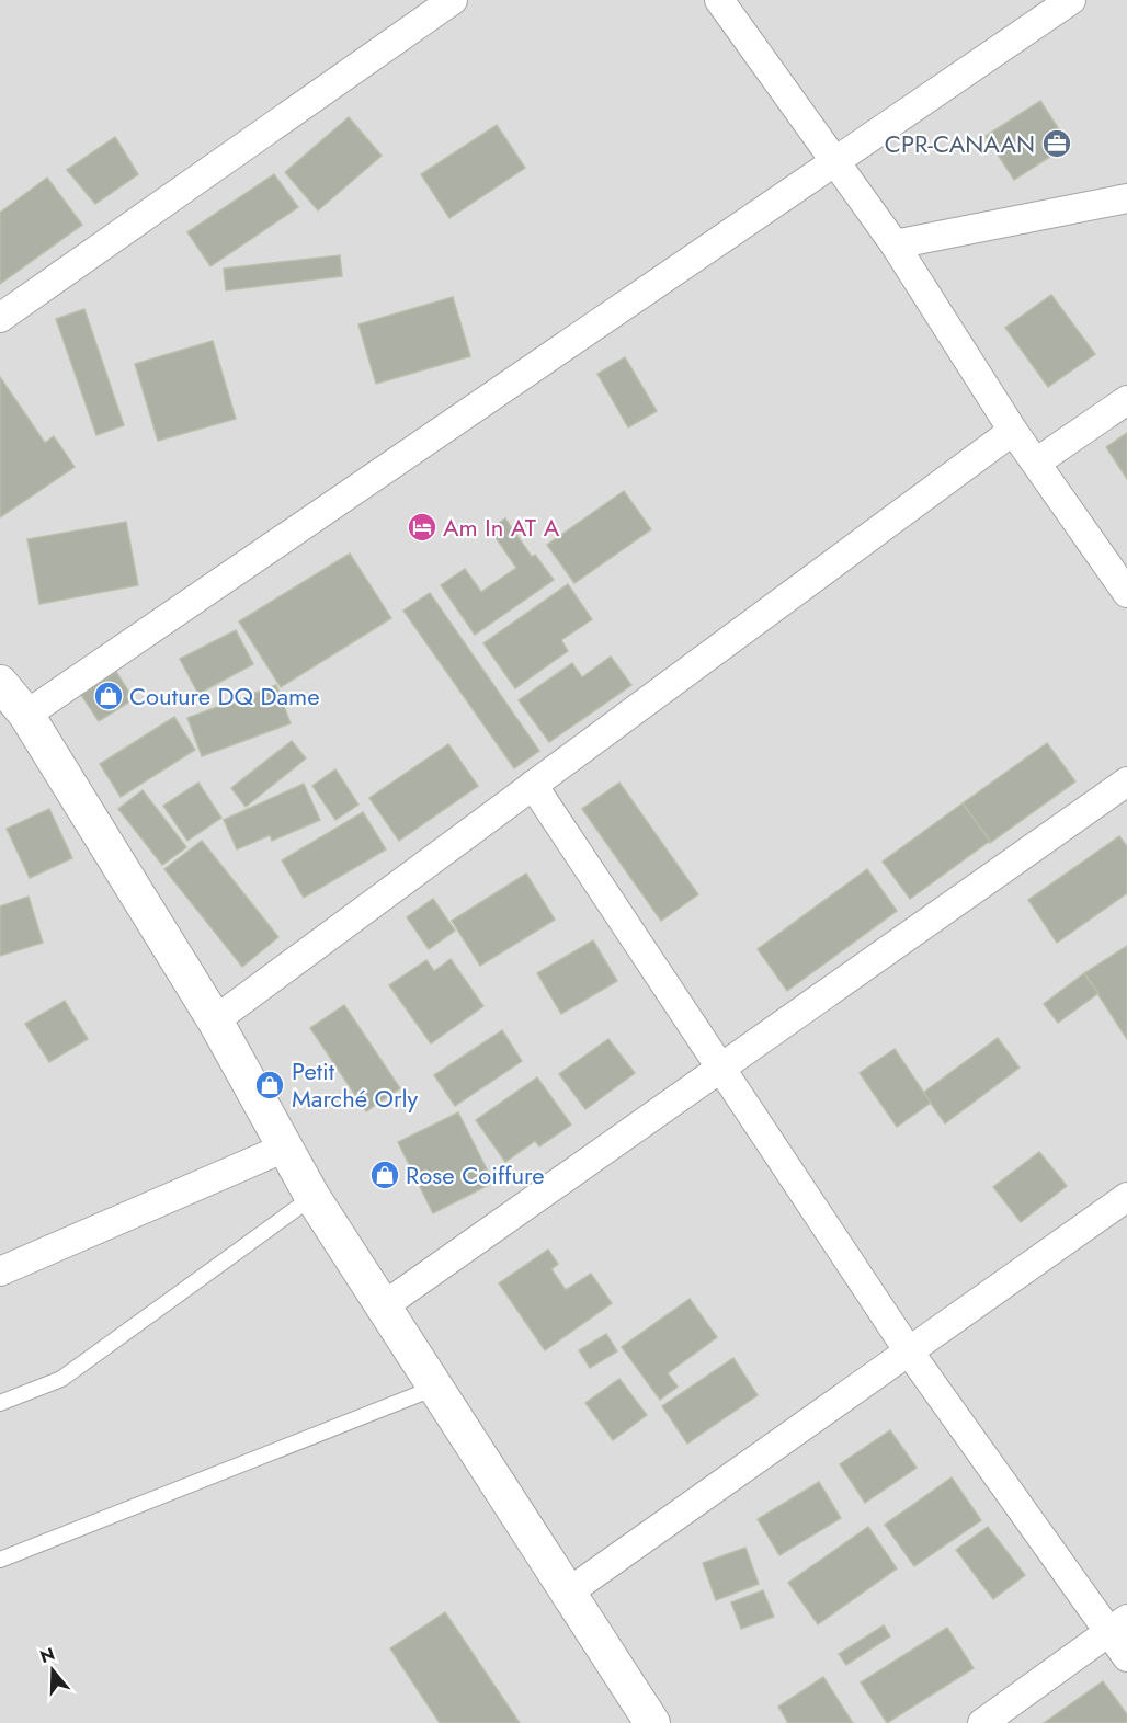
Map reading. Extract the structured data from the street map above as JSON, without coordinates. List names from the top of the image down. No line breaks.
{"places":{"office":["CPR-CANAAN"],"hotel":["Am In AT A"],"shop":["Couture DQ Dame","Petit Marché Orly","Rose Coiffure"]},"north":"top"}
